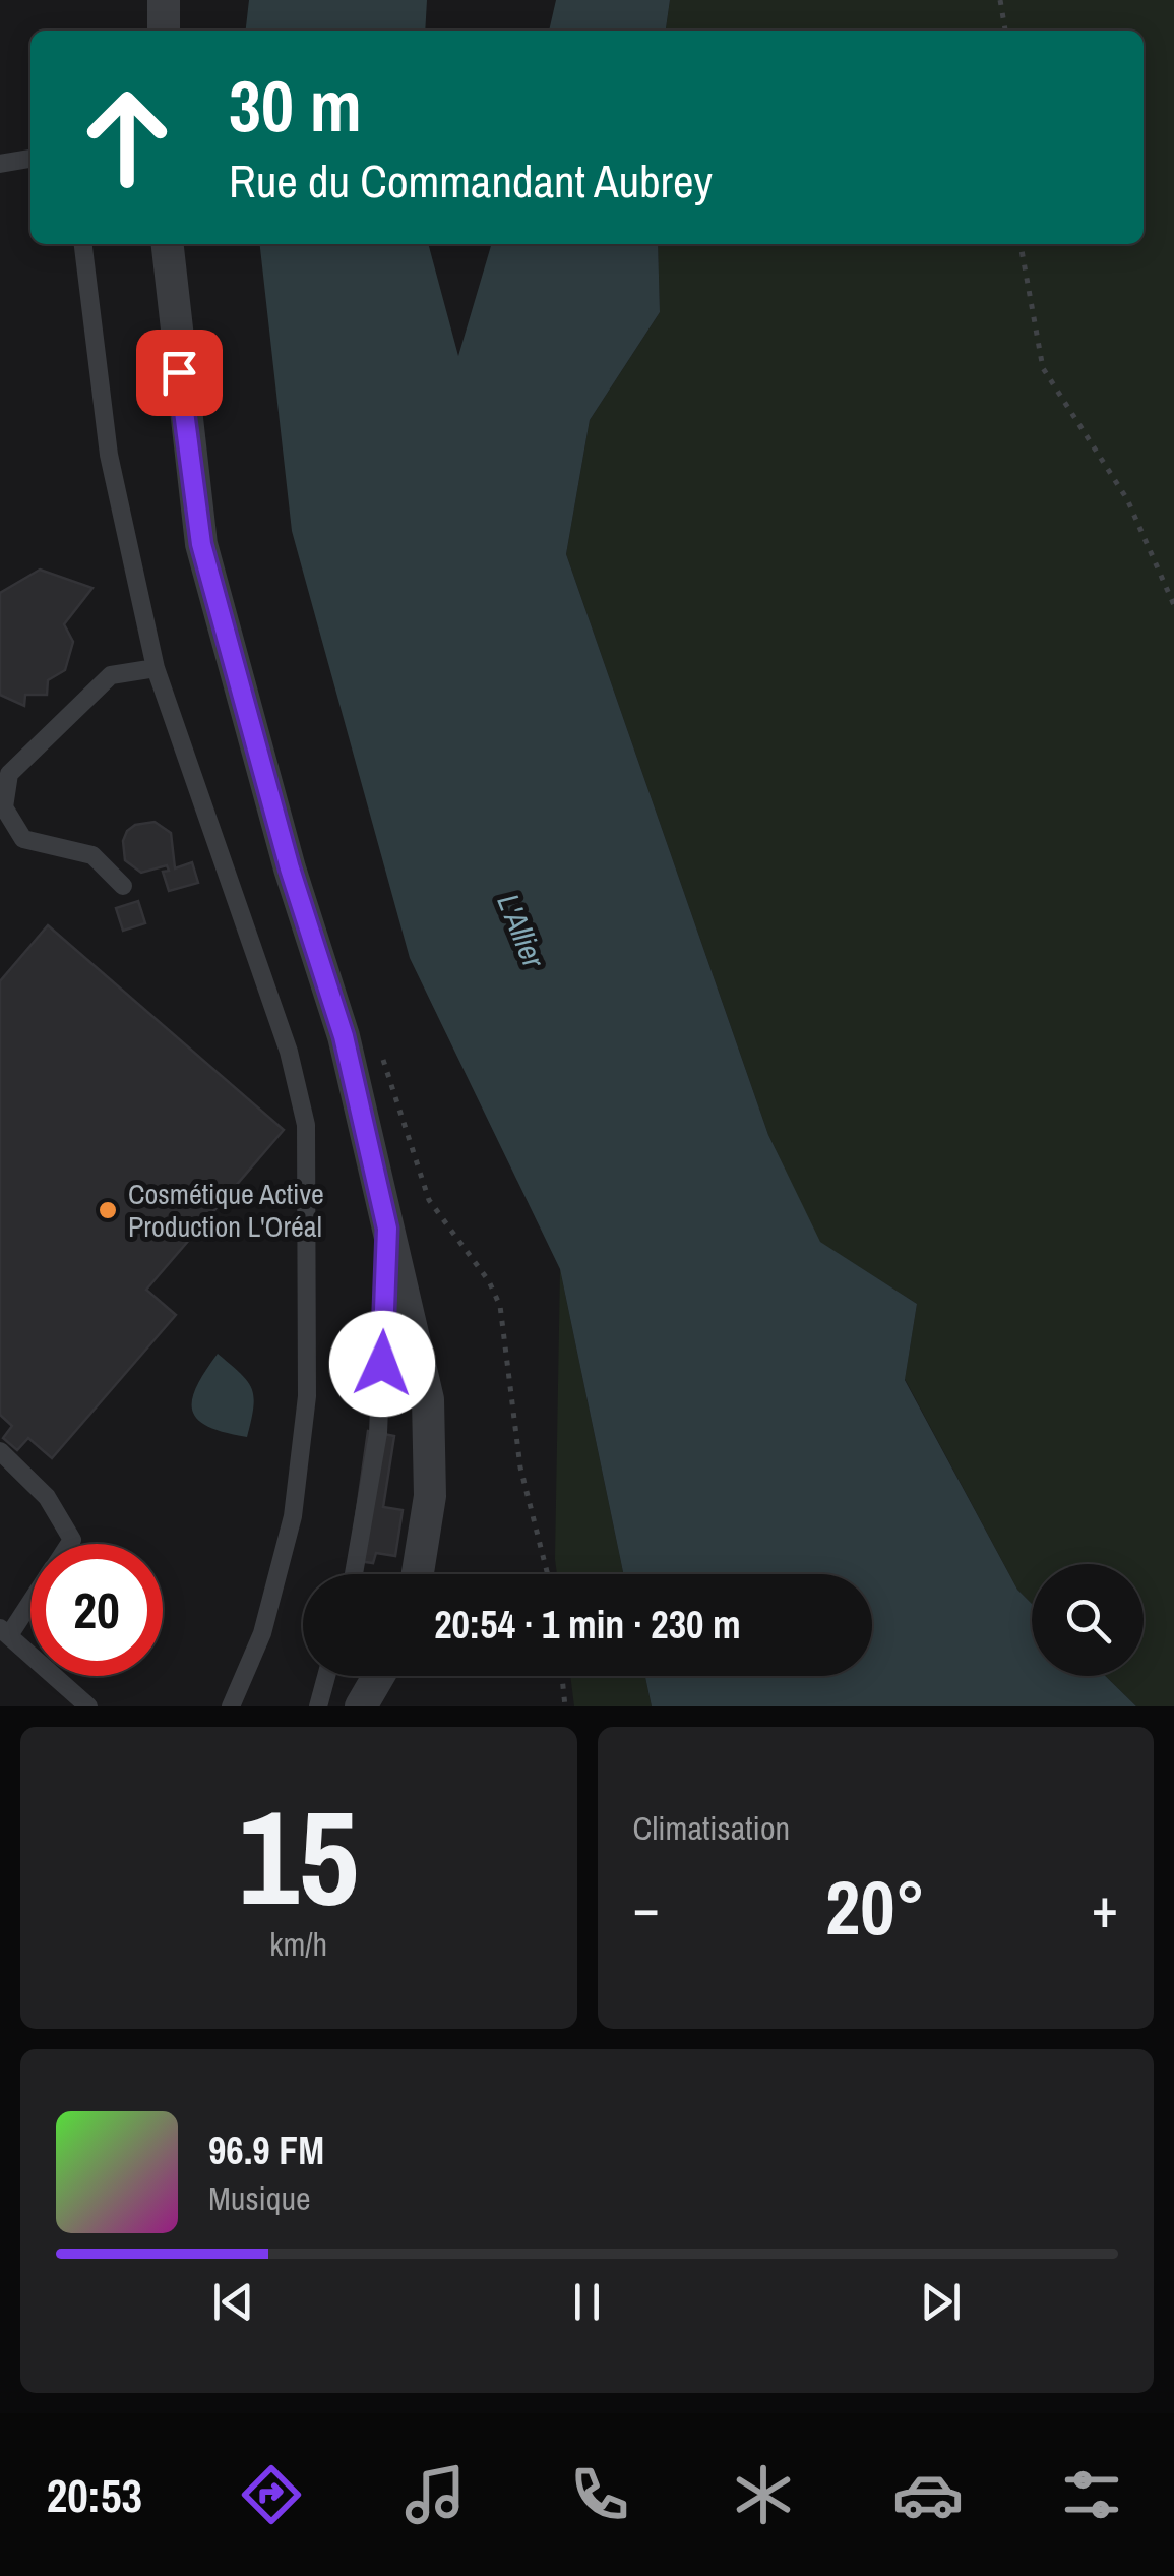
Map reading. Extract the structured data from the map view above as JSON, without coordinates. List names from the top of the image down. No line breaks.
{"water":["L'Allier"],"places":["Cosmétique Active Production L'Oréal"],"page":{"turn":["30 m","Rue du Commandant Aubrey"],"limit":"20","trip":"20:54 · 1 min · 230 m","tile":[["15","km/h"],"Climatisation"],"heat":["−","20°","+"],"song":["96.9 FM","Musique"],"tabs":"20:53"}}
